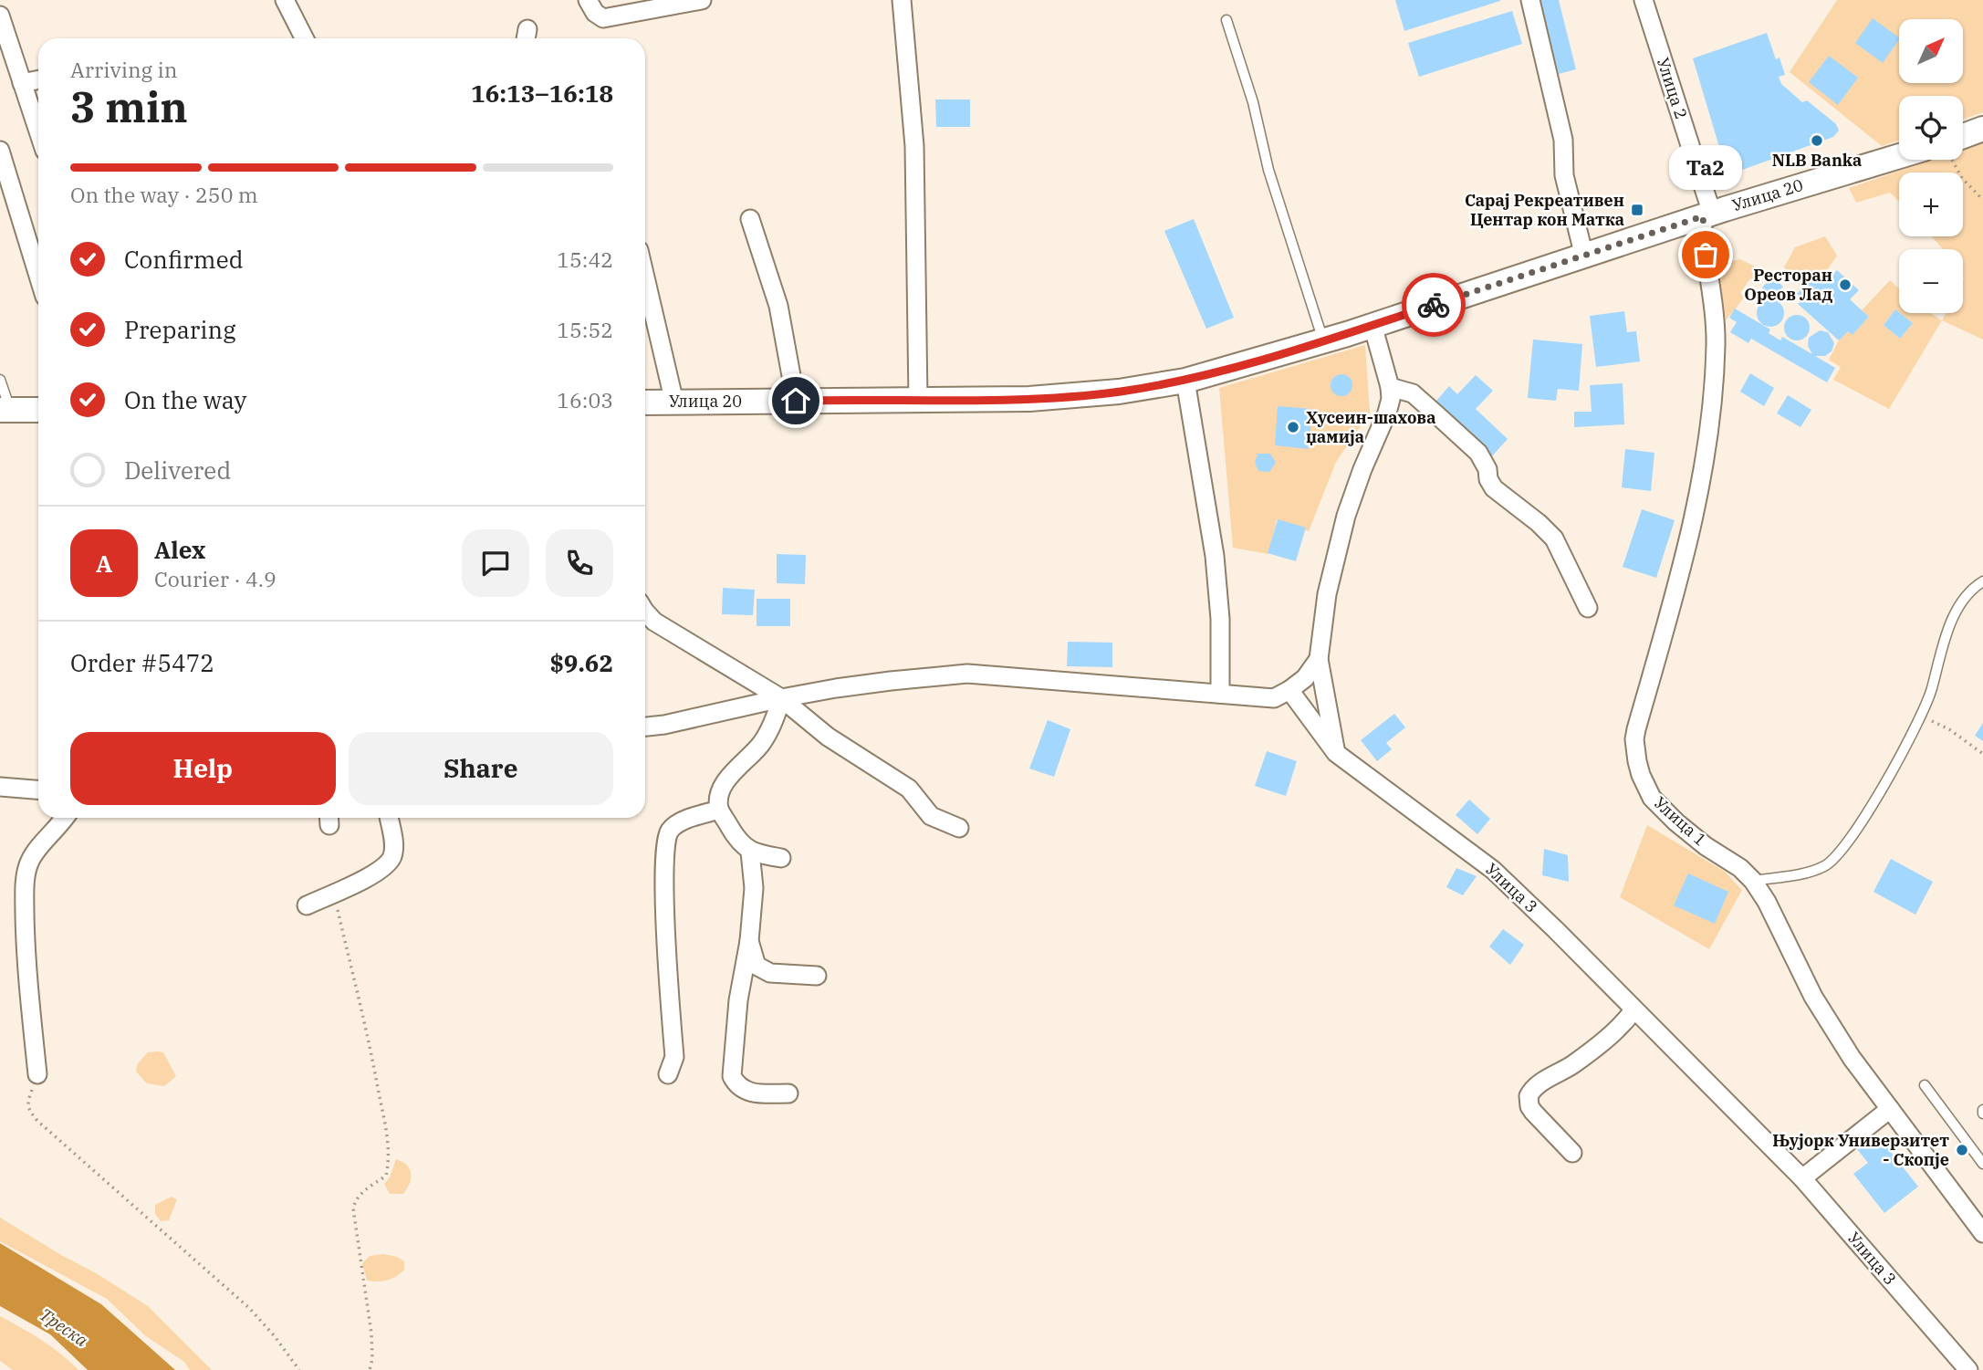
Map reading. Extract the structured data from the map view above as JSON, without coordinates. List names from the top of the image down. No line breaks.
{"streets":{"street":["Улица 2","Улица 20","Улица 1","Улица 3"]},"crossings":[["Улица 2","Улица 20"],["Улица 2","Улица 1"],["Улица 20","Улица 1"]],"water":["Треска"],"places":{"other":["NLB Banka","Ta2","Ресторан Ореов Лад","Хусеин-шахова џамија","Њујорк Универзитет - Скопје"],"transit":["Сарај Рекреативен Центар кон Матка"]},"north":"top right","page":{"map_buttons":["+","−"],"heading":["3 min","Arriving in","16:13–16:18"],"panel":["Alex","Courier · 4.9","Order #5472","$9.62"],"bubble":"Ta2","bar":"On the way · 250 m","list":[["Confirmed","15:42"],["Preparing","15:52"],["On the way","16:03"],"Delivered"],"round":"A","buttons":["Help","Share"]}}
